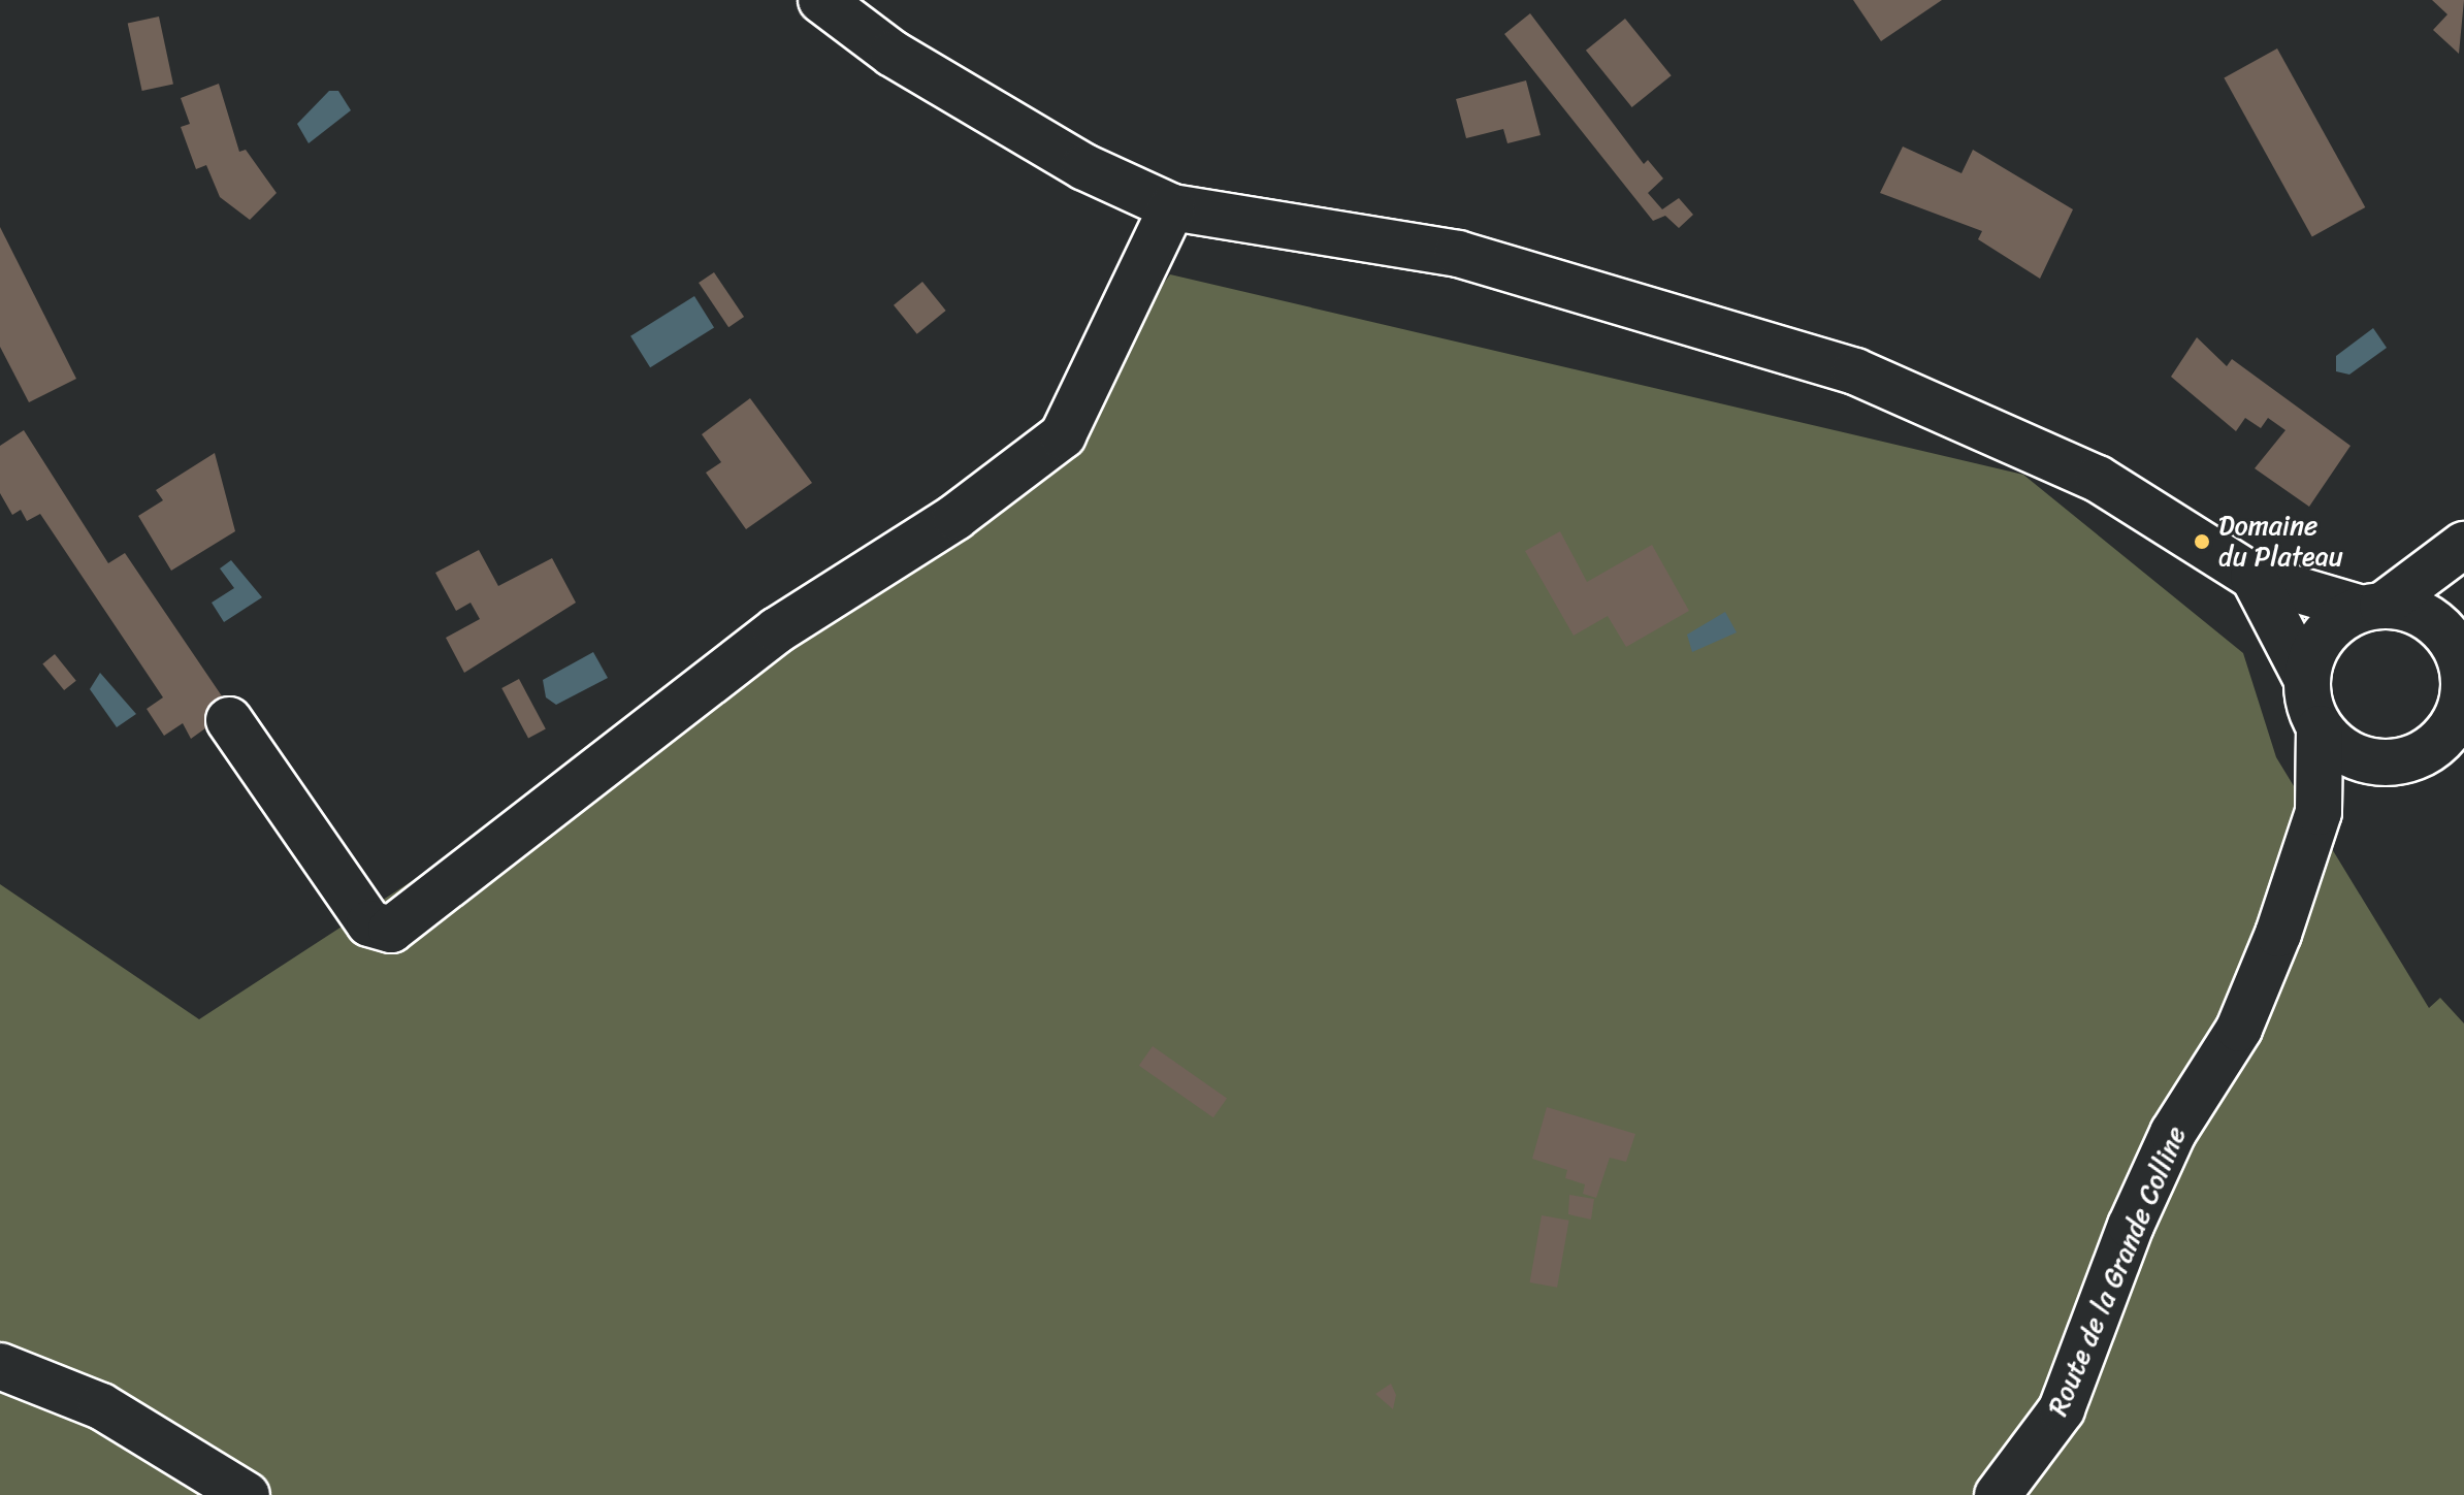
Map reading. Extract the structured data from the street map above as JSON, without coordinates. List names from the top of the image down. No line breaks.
{"streets":{"street":["Route de la Grande Colline"]},"places":["Domaine du Plateau"]}
